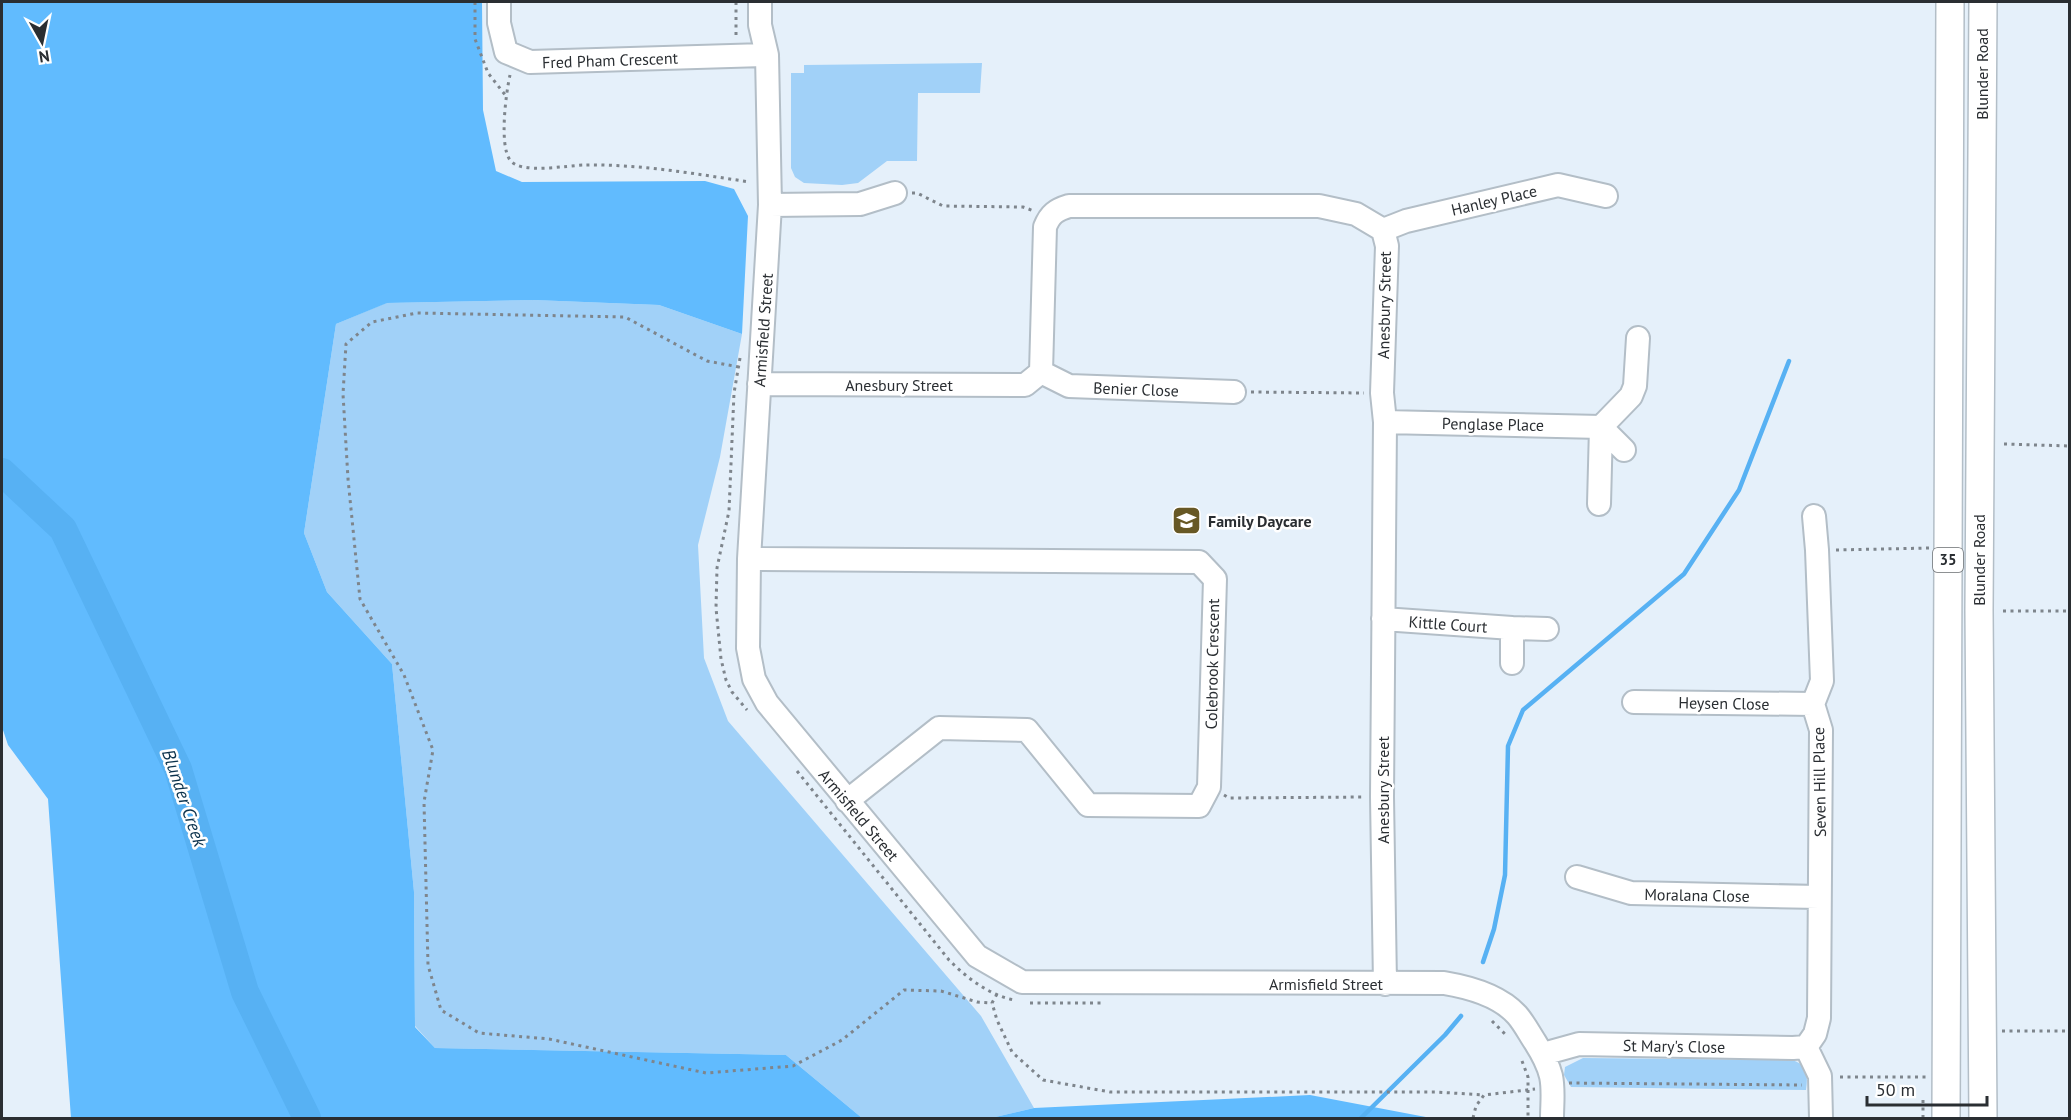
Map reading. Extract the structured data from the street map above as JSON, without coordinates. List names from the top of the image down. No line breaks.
{"streets":{"main road":["Blunder Road","35"],"street":["Fred Pham Crescent","Hanley Place","Anesbury Street","Armisfield Street","Benier Close","Penglase Place","Kittle Court","Colebrook Crescent","Heysen Close","Seven Hill Place","Moralana Close","St Mary's Close"]},"crossings":[["Fred Pham Crescent","Armisfield Street"],["Hanley Place","Anesbury Street"],["Anesbury Street","Armisfield Street"],["Anesbury Street","Benier Close"],["Anesbury Street","Penglase Place"],["Anesbury Street","Kittle Court"],["Armisfield Street","Colebrook Crescent"],["Armisfield Street","St Mary's Close"],["Heysen Close","Seven Hill Place"],["Seven Hill Place","Moralana Close"],["Seven Hill Place","St Mary's Close"]],"water":["Blunder Creek"],"places":{"school or university":["Family Daycare"]},"scale_bar":"50 m","north":"bottom"}
